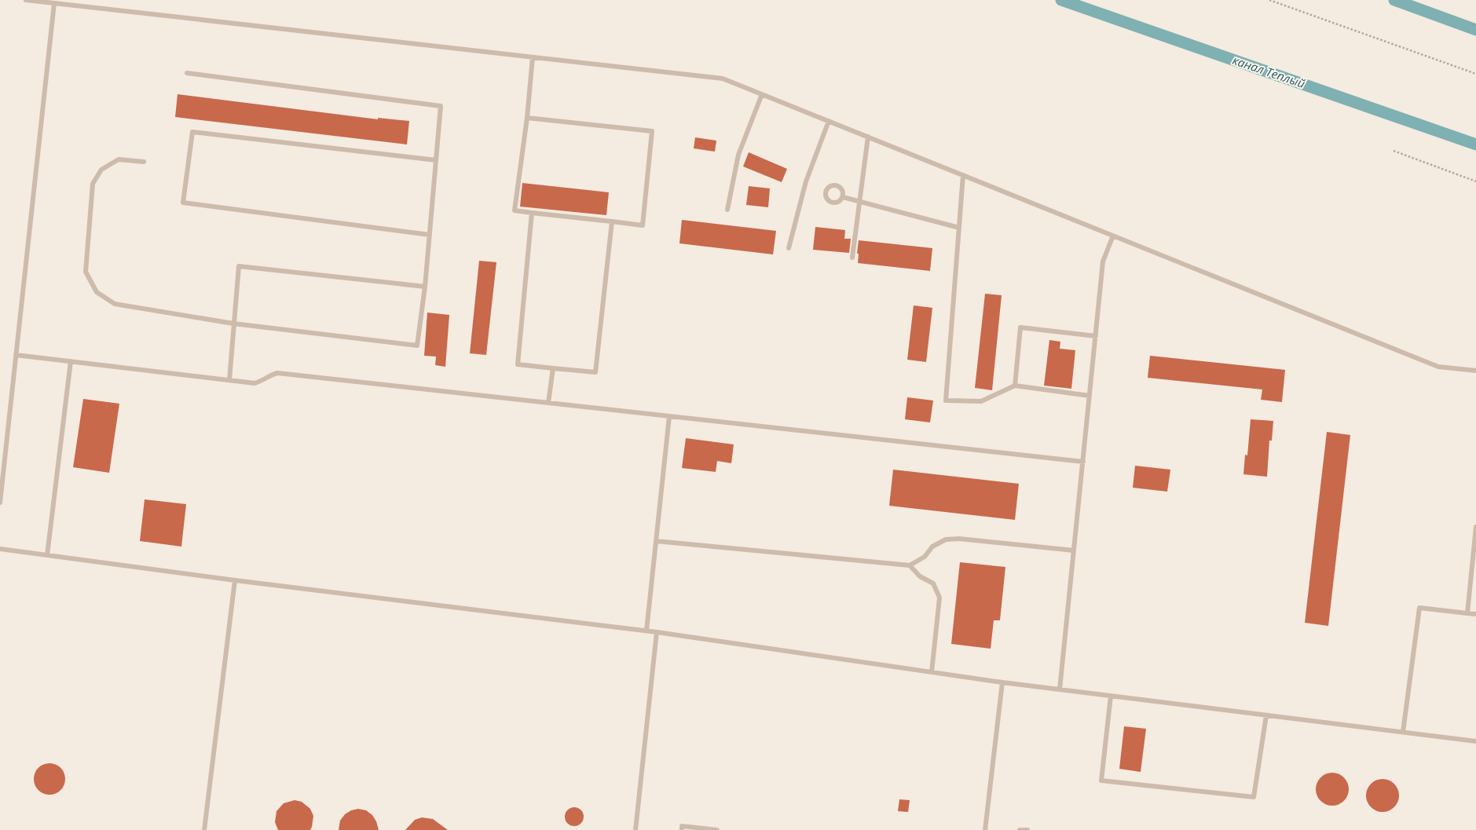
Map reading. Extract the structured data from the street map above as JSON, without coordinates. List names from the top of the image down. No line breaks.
{"water":["канал Теплый"]}
